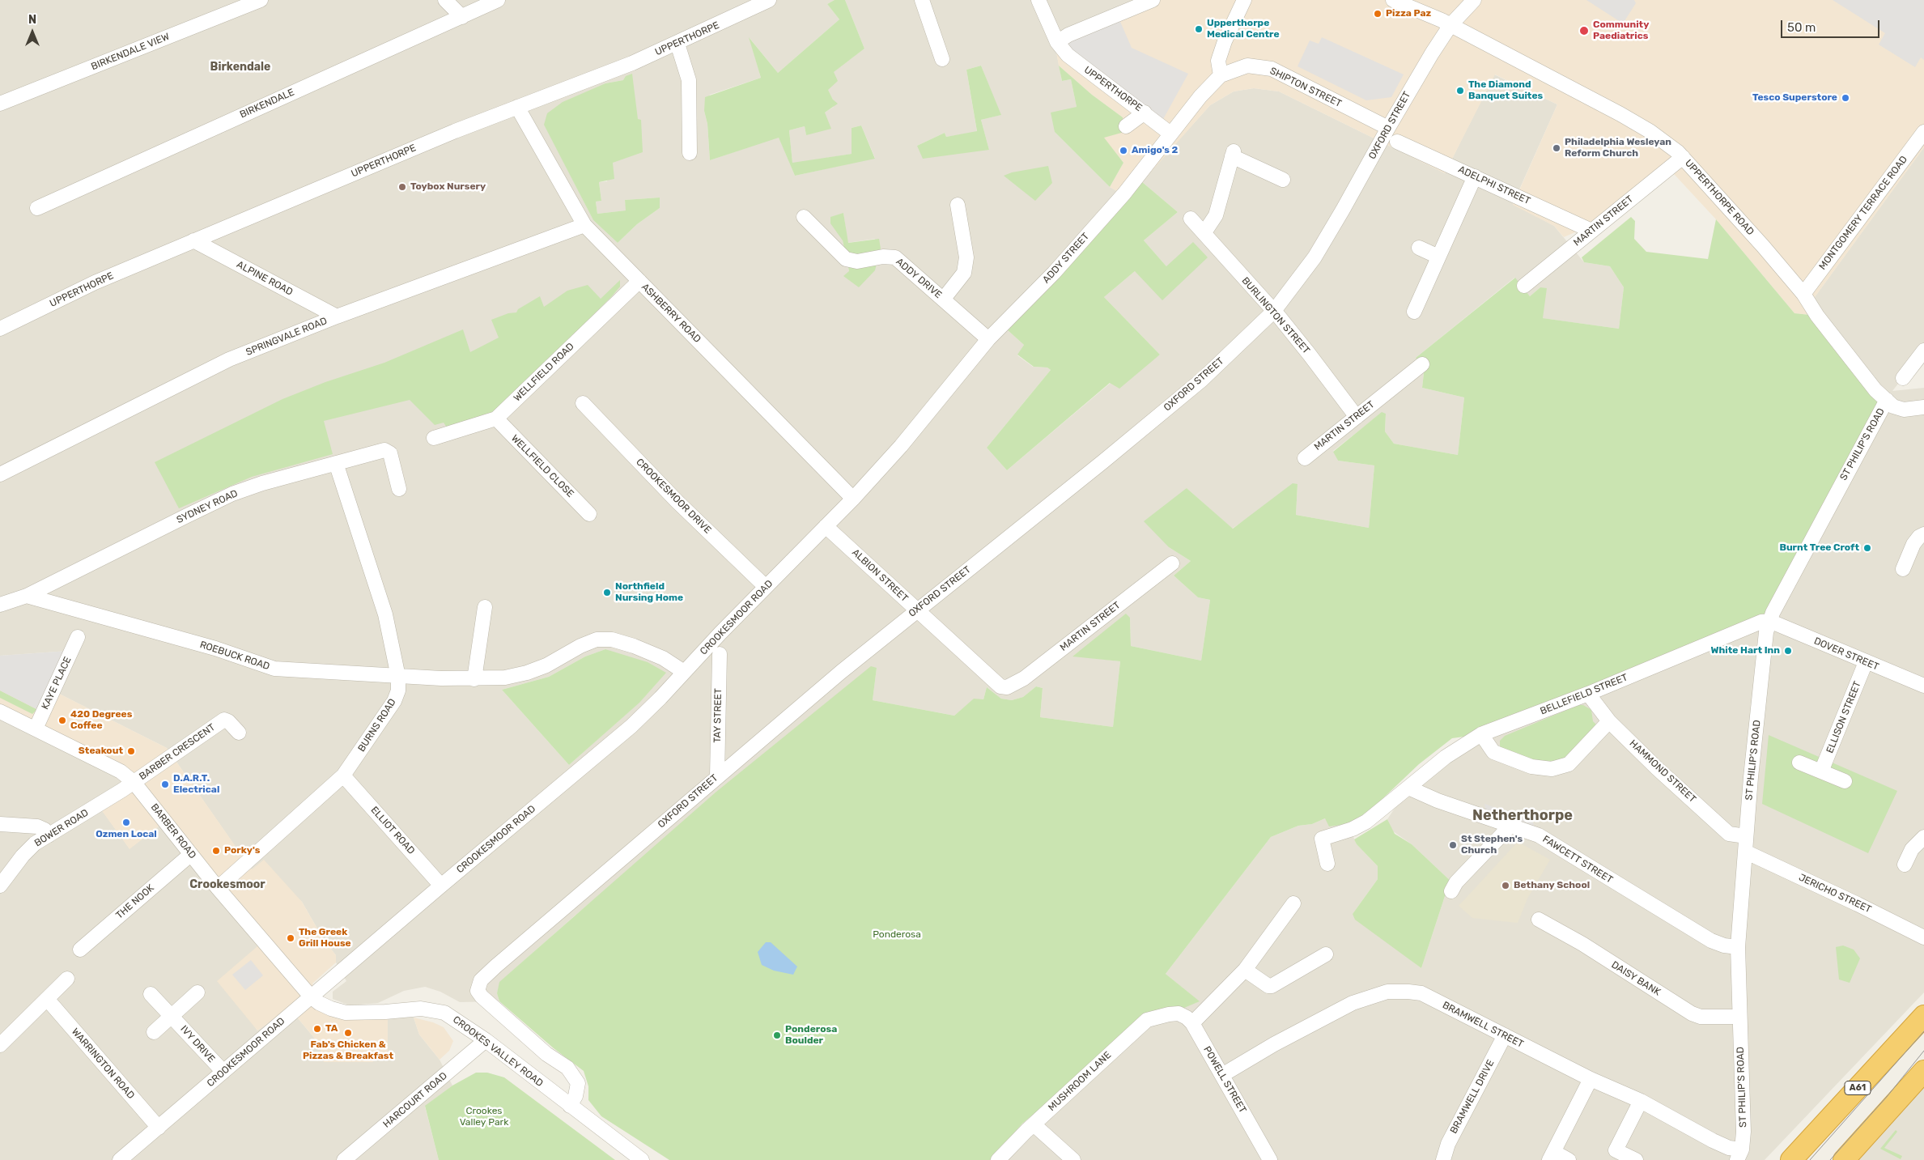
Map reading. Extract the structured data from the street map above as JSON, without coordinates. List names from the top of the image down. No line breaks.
{"streets":{"highway":["A61"],"street":["UPPERTHORPE","BIRKENDALE VIEW","SHIPTON STREET","BIRKENDALE","OXFORD STREET","ADELPHI STREET","UPPERTHORPE ROAD","MONTGOMERY TERRACE ROAD","MARTIN STREET","ADDY STREET","ALPINE ROAD","ADDY DRIVE","ASHBERRY ROAD","BURLINGTON STREET","SPRINGVALE ROAD","WELLFIELD ROAD","ST PHILIP'S ROAD","WELLFIELD CLOSE","CROOKESMOOR DRIVE","SYDNEY ROAD","ALBION STREET","CROOKESMOOR ROAD","DOVER STREET","ROEBUCK ROAD","KAYE PLACE","BELLEFIELD STREET","TAY STREET","ELLISON STREET","BURNS ROAD","BARBER CRESCENT","HAMMOND STREET","BOWER ROAD","ELLIOT ROAD","BARBER ROAD","FAWCETT STREET","JERICHO STREET","THE NOOK","DAISY BANK","BRAMWELL STREET","IVY DRIVE","CROOKES VALLEY ROAD","WARRINGTON ROAD","POWELL STREET","MUSHROOM LANE","BRAMWELL DRIVE","HARCOURT ROAD"]},"crossings":[["UPPERTHORPE","ADDY STREET"],["UPPERTHORPE","ALPINE ROAD"],["UPPERTHORPE","ASHBERRY ROAD"],["SHIPTON STREET","OXFORD STREET"],["SHIPTON STREET","ADDY STREET"],["OXFORD STREET","UPPERTHORPE ROAD"],["OXFORD STREET","BURLINGTON STREET"],["OXFORD STREET","ALBION STREET"],["OXFORD STREET","TAY STREET"],["OXFORD STREET","CROOKES VALLEY ROAD"],["ADELPHI STREET","MARTIN STREET"],["UPPERTHORPE ROAD","MONTGOMERY TERRACE ROAD"],["UPPERTHORPE ROAD","MARTIN STREET"],["UPPERTHORPE ROAD","ST PHILIP'S ROAD"],["MARTIN STREET","BURLINGTON STREET"],["MARTIN STREET","ALBION STREET"],["ADDY STREET","ADDY DRIVE"],["ADDY STREET","ASHBERRY ROAD"],["ADDY STREET","CROOKESMOOR ROAD"],["ALPINE ROAD","SPRINGVALE ROAD"],["ASHBERRY ROAD","SPRINGVALE ROAD"],["ASHBERRY ROAD","WELLFIELD ROAD"],["ASHBERRY ROAD","CROOKESMOOR ROAD"],["WELLFIELD ROAD","WELLFIELD CLOSE"],["ST PHILIP'S ROAD","DOVER STREET"],["ST PHILIP'S ROAD","BELLEFIELD STREET"],["ST PHILIP'S ROAD","HAMMOND STREET"],["ST PHILIP'S ROAD","FAWCETT STREET"],["ST PHILIP'S ROAD","JERICHO STREET"],["ST PHILIP'S ROAD","DAISY BANK"],["ST PHILIP'S ROAD","BRAMWELL STREET"],["CROOKESMOOR DRIVE","CROOKESMOOR ROAD"],["SYDNEY ROAD","ROEBUCK ROAD"],["SYDNEY ROAD","BURNS ROAD"],["ALBION STREET","CROOKESMOOR ROAD"],["CROOKESMOOR ROAD","ROEBUCK ROAD"],["CROOKESMOOR ROAD","ELLIOT ROAD"],["CROOKESMOOR ROAD","BARBER ROAD"],["CROOKESMOOR ROAD","IVY DRIVE"],["CROOKESMOOR ROAD","CROOKES VALLEY ROAD"],["CROOKESMOOR ROAD","WARRINGTON ROAD"],["DOVER STREET","BELLEFIELD STREET"],["DOVER STREET","ELLISON STREET"],["ROEBUCK ROAD","BURNS ROAD"],["KAYE PLACE","BARBER ROAD"],["BELLEFIELD STREET","HAMMOND STREET"],["BELLEFIELD STREET","FAWCETT STREET"],["BURNS ROAD","ELLIOT ROAD"],["BURNS ROAD","BARBER ROAD"],["BARBER CRESCENT","BOWER ROAD"],["BARBER CRESCENT","BARBER ROAD"],["BOWER ROAD","BARBER ROAD"],["BARBER ROAD","THE NOOK"],["BARBER ROAD","CROOKES VALLEY ROAD"],["BRAMWELL STREET","POWELL STREET"],["BRAMWELL STREET","BRAMWELL DRIVE"],["CROOKES VALLEY ROAD","HARCOURT ROAD"],["POWELL STREET","MUSHROOM LANE"]],"districts":["Birkendale","Netherthorpe","Crookesmoor"],"parks":["Ponderosa","Crookes Valley Park"],"places":["Pizza Paz","Upperthorpe Medical Centre","Community Paediatrics","The Diamond Banquet Suites","Tesco Superstore","Philadelphia Wesleyan Reform Church","Amigo's 2","Toybox Nursery","Burnt Tree Croft","Northfield Nursing Home","White Hart Inn","420 Degrees Coffee","Steakout","D.A.R.T. Electrical","Ozmen Local","St Stephen's Church","Porky's","Bethany School","The Greek Grill House","TA","Fab's Chicken & Pizzas & Breakfast","Ponderosa Boulder"],"scale_bar":"50 m","north":"top"}
